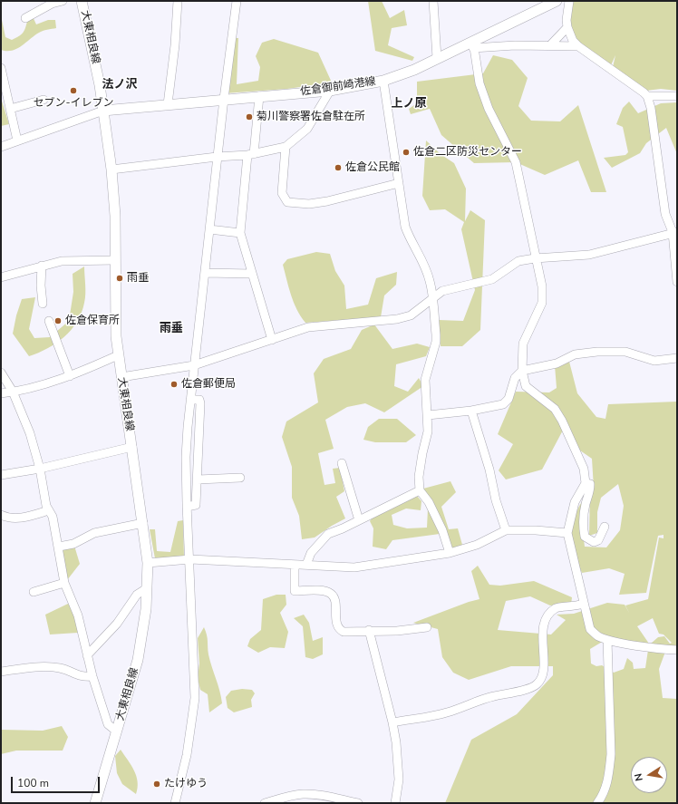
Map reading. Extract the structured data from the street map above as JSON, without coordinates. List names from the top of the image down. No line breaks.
{"streets":{"main road":["大東相良線","佐倉御前崎港線"]},"crossings":[["大東相良線","佐倉御前崎港線"]],"districts":["法ノ沢","上ノ原","雨垂"],"places":["セブン-イレブン","菊川警察署佐倉駐在所","佐倉二区防災センター","佐倉公民館","雨垂","佐倉保育所","佐倉郵便局","たけゆう"],"scale_bar":"100 m","north":"left"}
